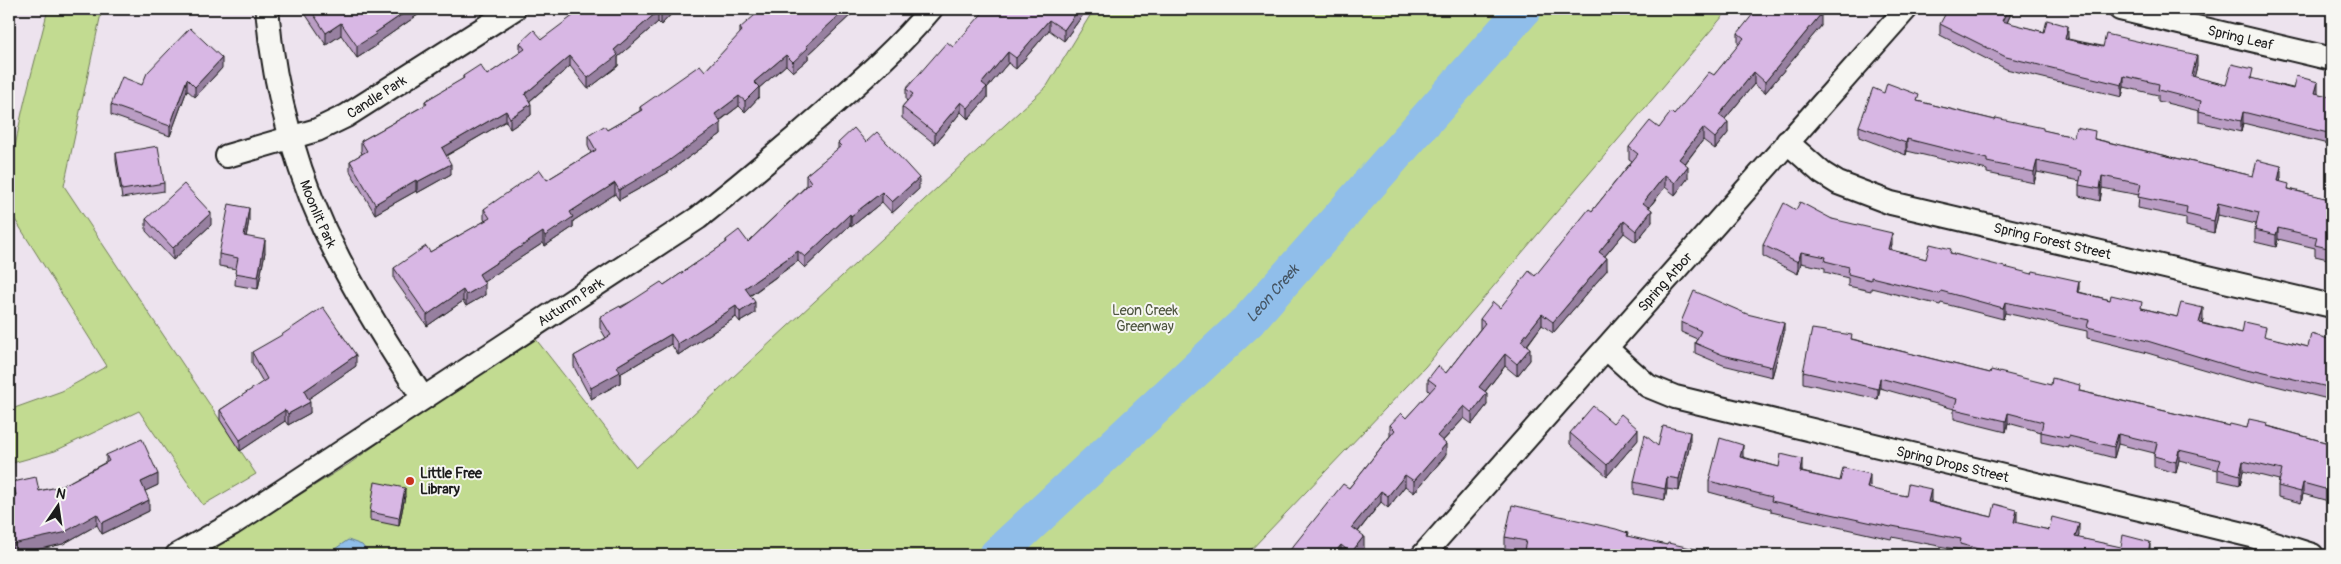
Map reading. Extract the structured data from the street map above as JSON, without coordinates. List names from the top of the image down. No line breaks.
{"streets":{"street":["Spring Leaf","Candle Park","Moonlit Park","Spring Forest Street","Spring Arbor","Autumn Park","Spring Drops Street"]},"crossings":[["Candle Park","Moonlit Park"],["Moonlit Park","Autumn Park"],["Spring Forest Street","Spring Arbor"],["Spring Arbor","Spring Drops Street"]],"water":["Leon Creek"],"parks":["Leon Creek Greenway"],"places":["Little Free Library"],"north":"top"}
